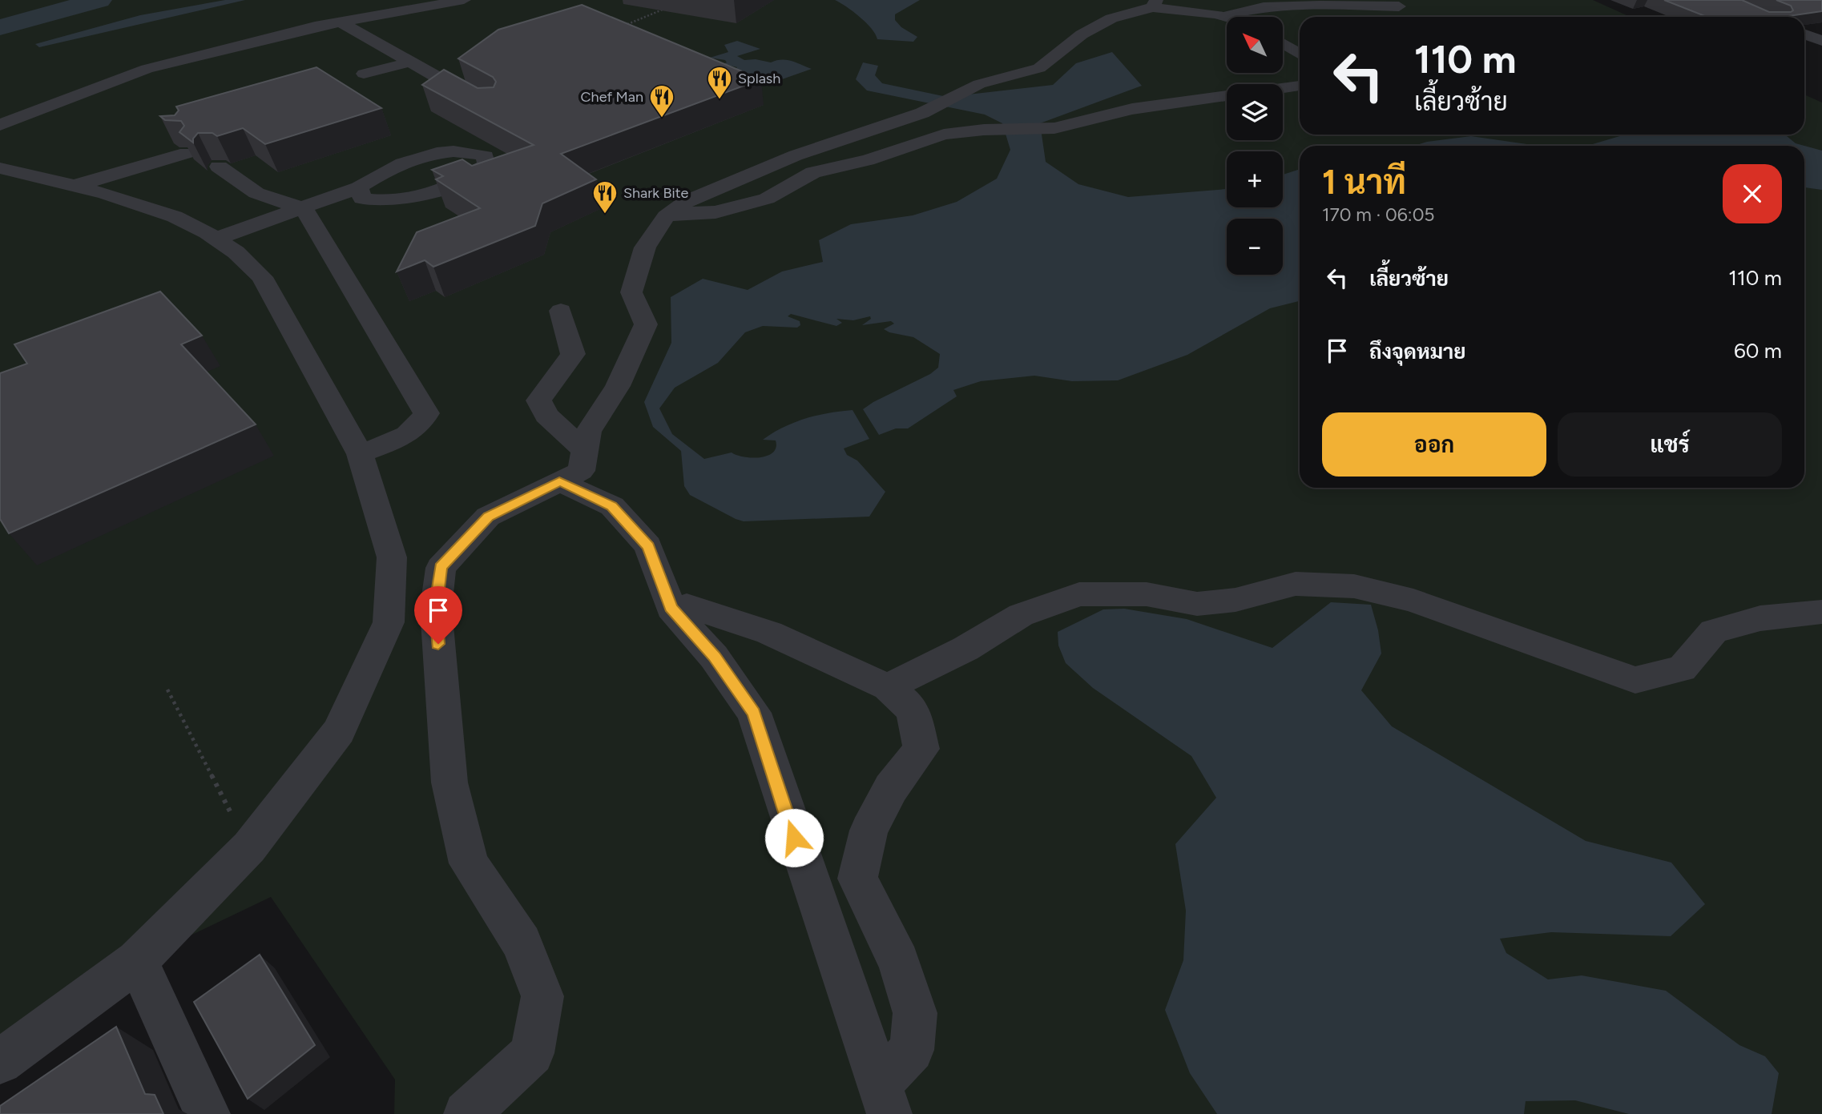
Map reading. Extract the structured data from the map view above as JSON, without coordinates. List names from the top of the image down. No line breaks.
{"places":{"restaurant":["Splash","Chef Man","Shark Bite"]},"north":"top left","page":{"map_buttons":["+","−"],"turn":["110 m","เลี้ยวซ้าย"],"heading":["1 นาที","170 m · 06:05"],"list":[{"name":"เลี้ยวซ้าย","value":"110 m"},{"name":"ถึงจุดหมาย","value":"60 m"}],"buttons":["ออก","แชร์"]}}
